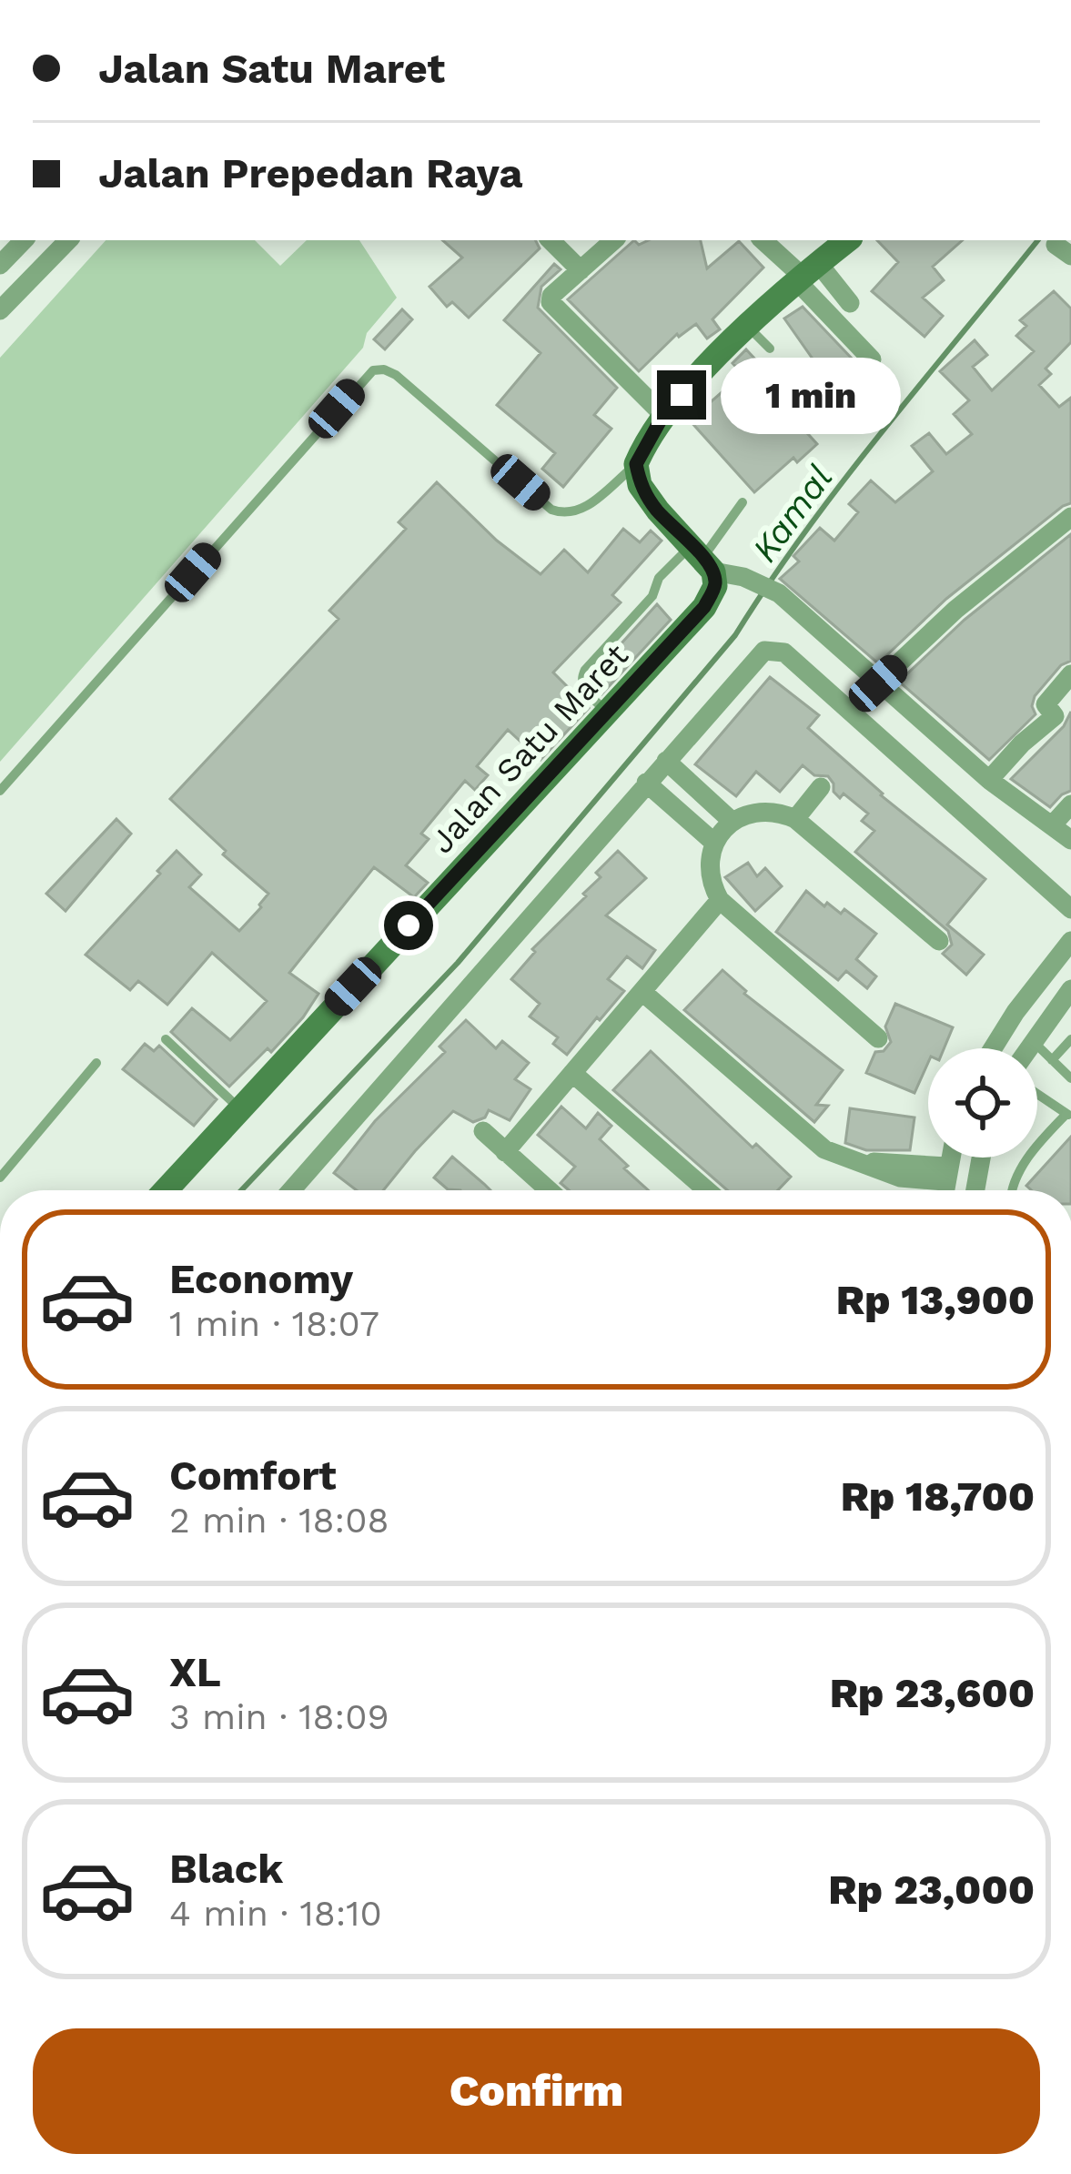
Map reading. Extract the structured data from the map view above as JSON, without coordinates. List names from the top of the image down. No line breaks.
{"streets":{"street":["Jalan Satu Maret"]},"water":["Kamal"],"page":{"banner":["Jalan Satu Maret","Jalan Prepedan Raya"],"bubble":"1 min","list":[{"name":"Economy","note":"1 min · 18:07","value":"Rp 13,900"},{"name":"Comfort","note":"2 min · 18:08","value":"Rp 18,700"},{"name":"XL","note":"3 min · 18:09","value":"Rp 23,600"},{"name":"Black","note":"4 min · 18:10","value":"Rp 23,000"}],"buttons":"Confirm"}}
